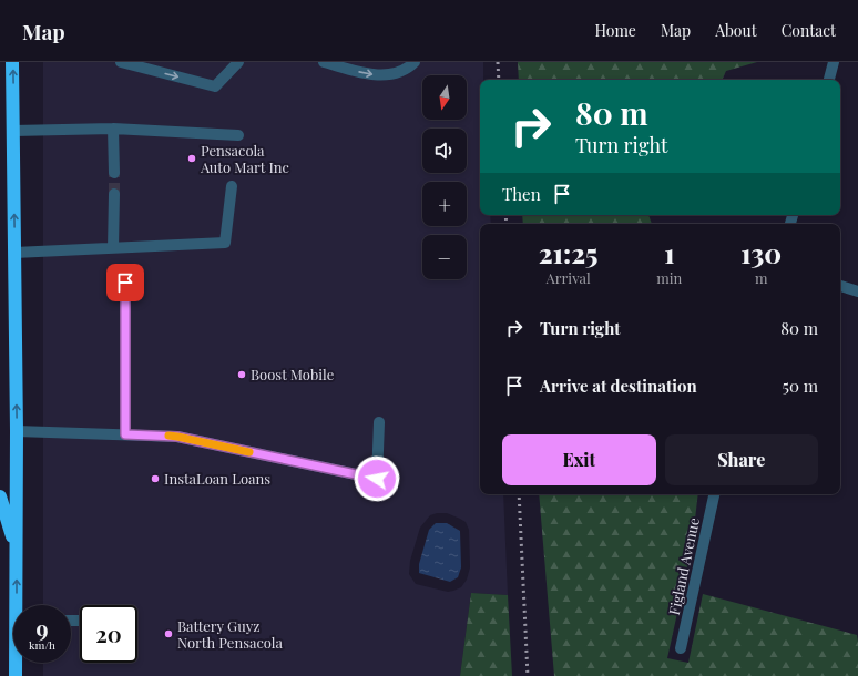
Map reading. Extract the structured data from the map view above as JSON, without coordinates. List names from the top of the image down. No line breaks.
{"streets":{"street":["Figland Avenue"]},"places":["Pensacola Auto Mart Inc","Boost Mobile","InstaLoan Loans","Battery Guyz North Pensacola"],"north":"bottom","page":{"header":"Map","nav":["Home","Map","About","Contact"],"map_buttons":["+","−"],"turn":["80 m","Turn right"],"then":"Then","eta":["21:25","Arrival","1","min","130","m"],"list":[{"name":"Turn right","value":"80 m"},{"name":"Arrive at destination","value":"50 m"}],"buttons":["Exit","Share"],"speed":"9 km/h","limit":"20"}}
